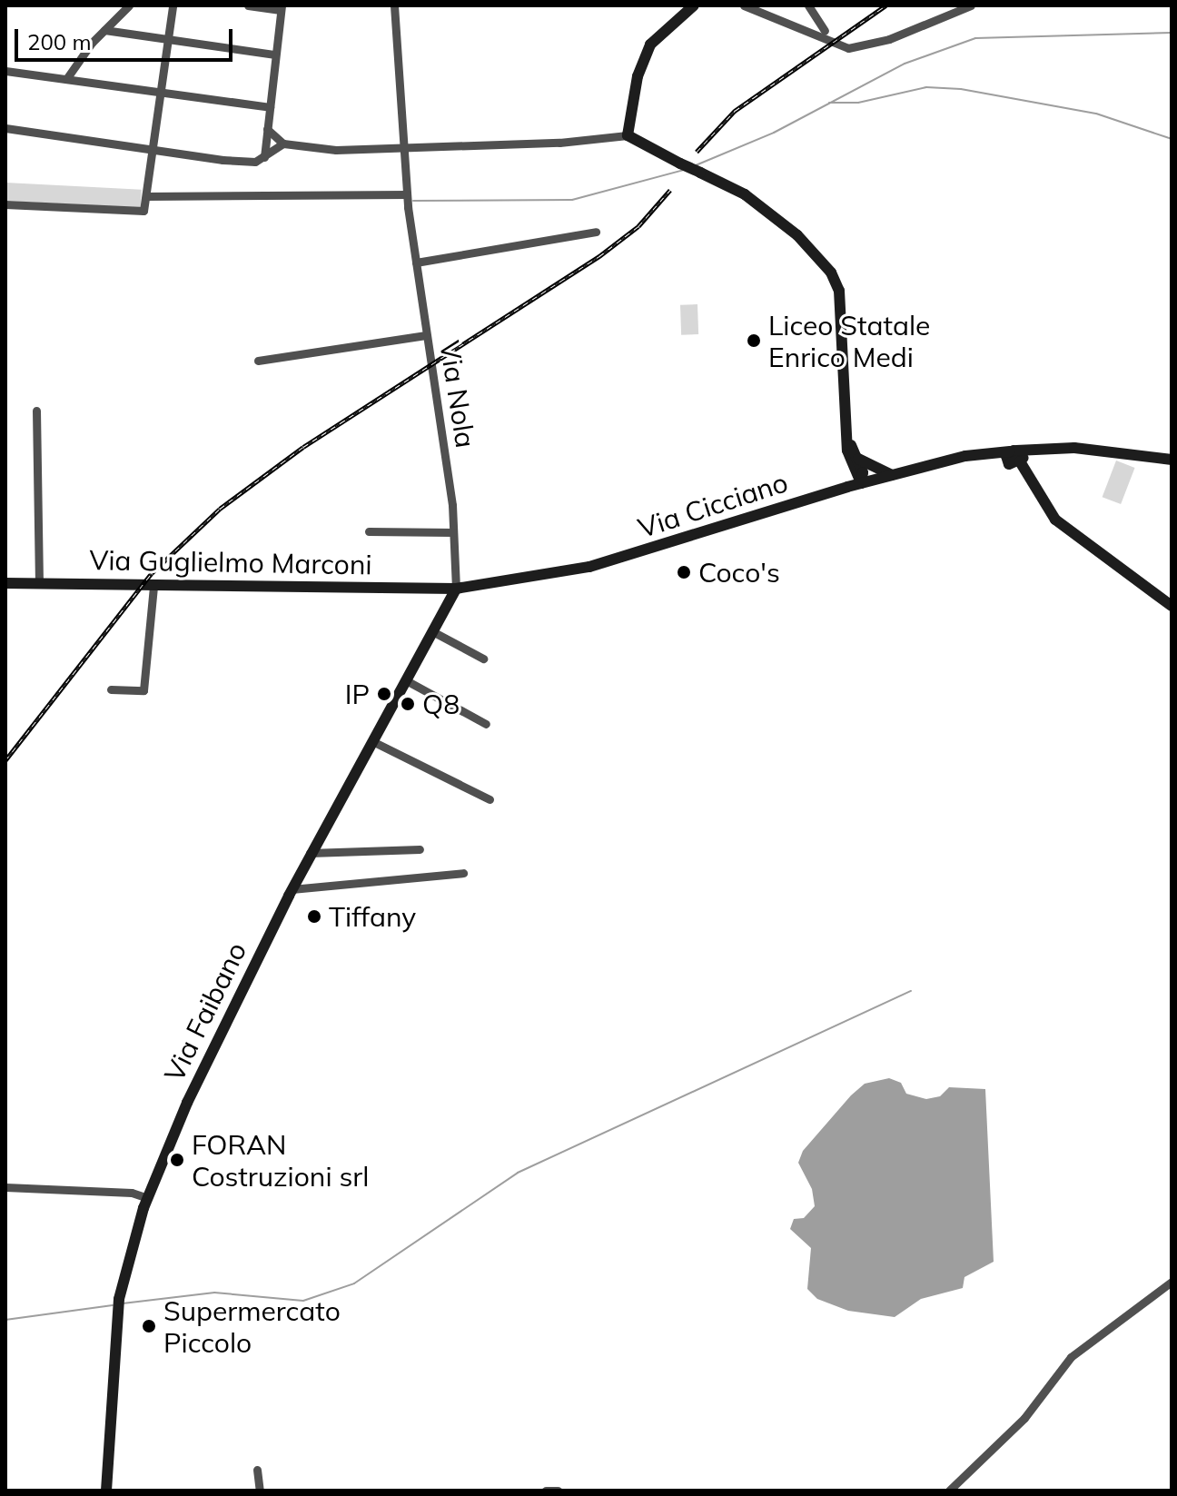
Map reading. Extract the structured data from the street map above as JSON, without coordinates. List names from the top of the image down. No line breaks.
{"streets":{"street":["Via Nola","Via Cicciano","Via Guglielmo Marconi","Via Faibano"]},"crossings":[["Via Nola","Via Cicciano"],["Via Nola","Via Guglielmo Marconi"],["Via Nola","Via Faibano"],["Via Cicciano","Via Guglielmo Marconi"],["Via Cicciano","Via Faibano"],["Via Guglielmo Marconi","Via Faibano"]],"places":["Liceo Statale Enrico Medi","Coco's","IP","Q8","Tiffany","FORAN Costruzioni srl","Supermercato Piccolo"],"scale_bar":"200 m"}
